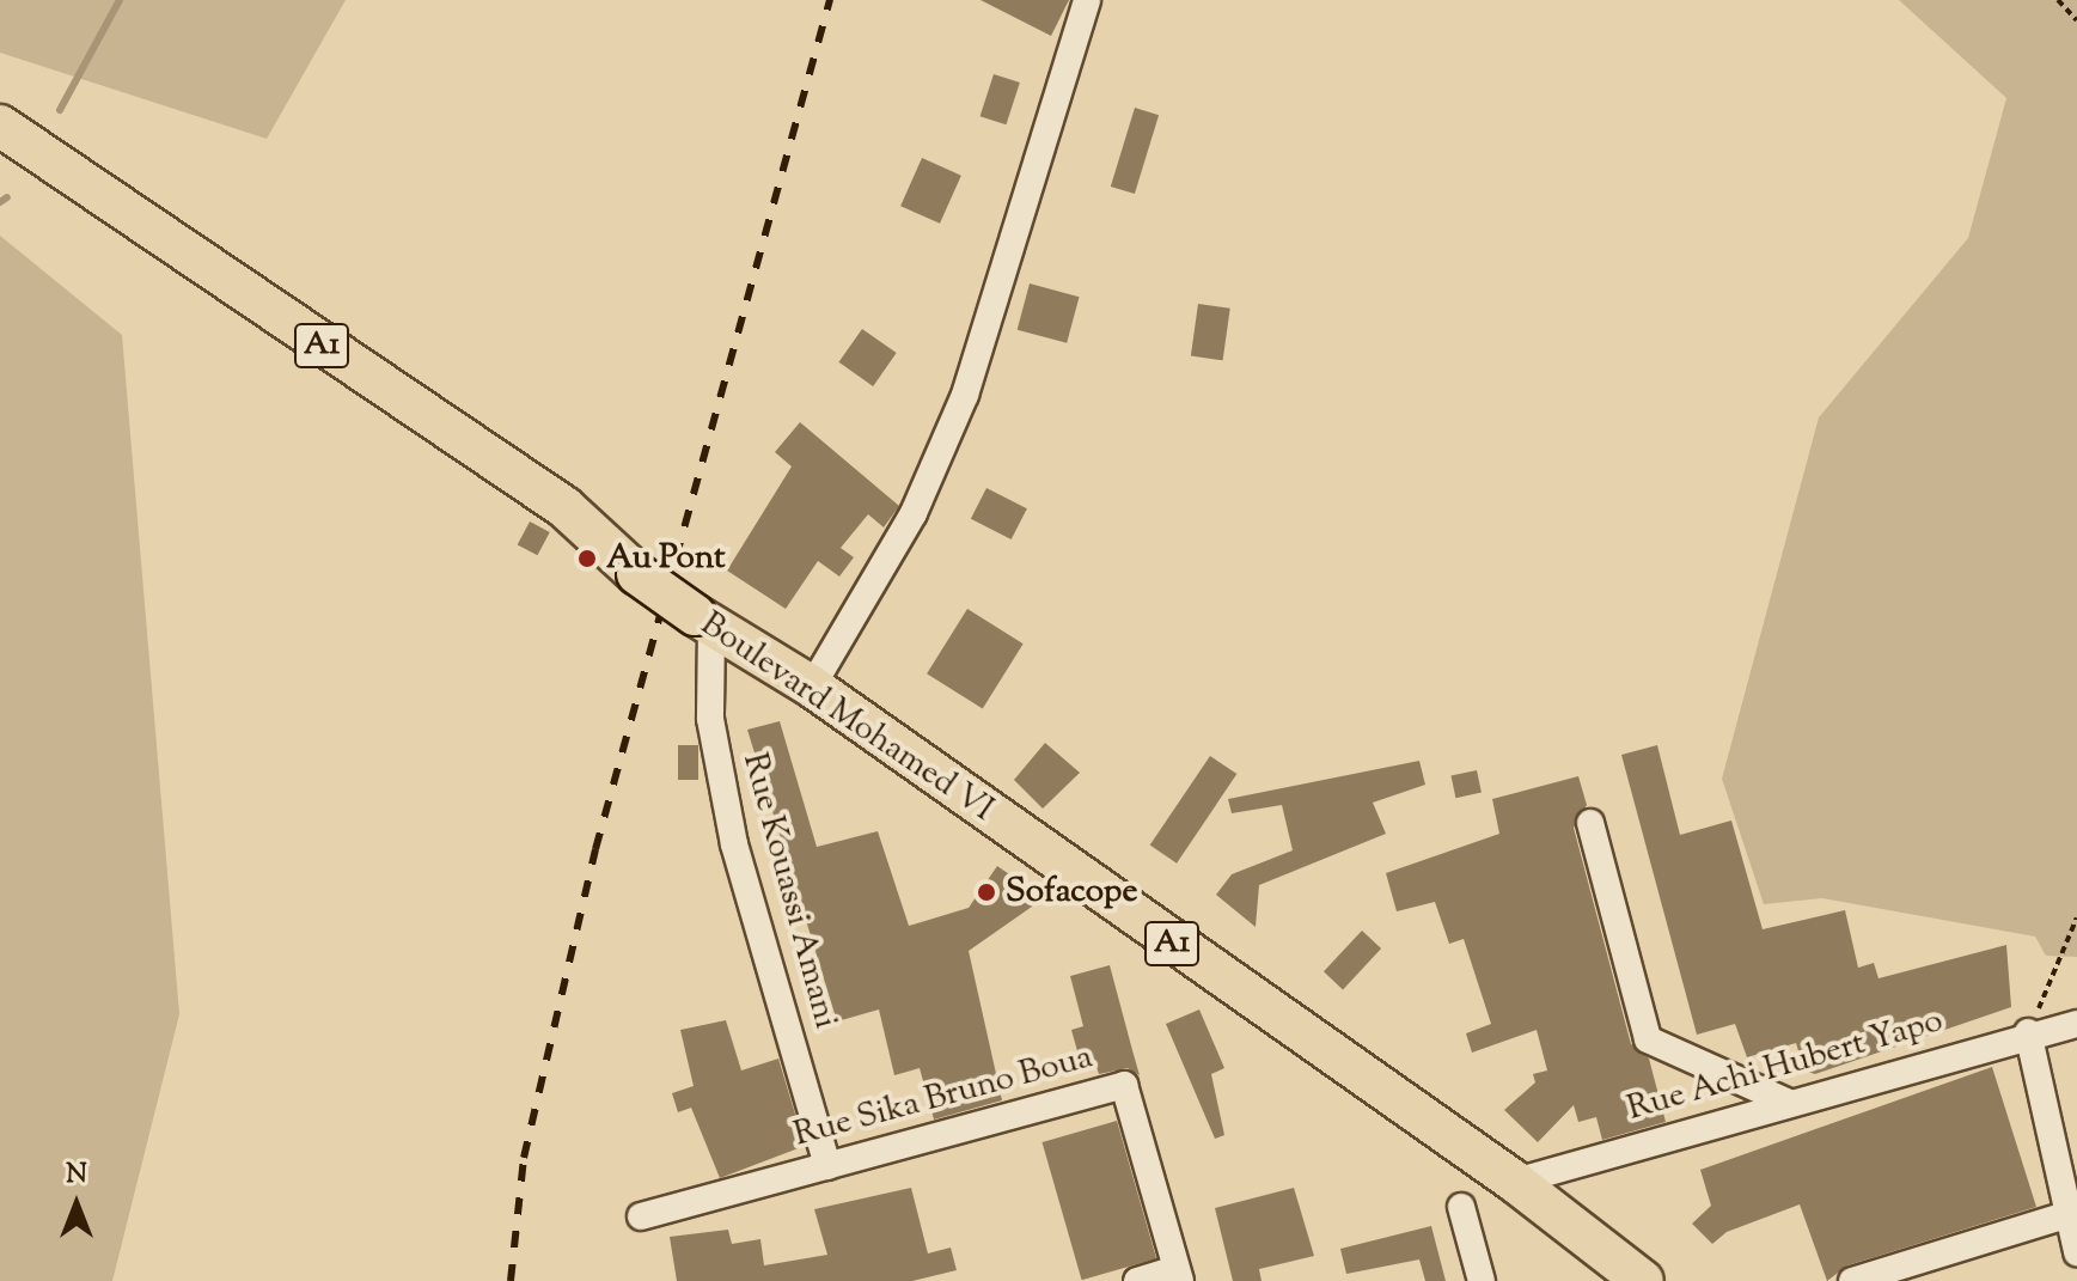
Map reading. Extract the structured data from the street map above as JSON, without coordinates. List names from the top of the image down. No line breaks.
{"streets":{"main road":["A1","Boulevard Mohamed VI"],"street":["Rue Kouassi Amani","Rue Achi Hubert Yapo","Rue Sika Bruno Boua"]},"crossings":[["Boulevard Mohamed VI","Rue Kouassi Amani"],["Boulevard Mohamed VI","Rue Achi Hubert Yapo"],["Rue Kouassi Amani","Rue Sika Bruno Boua"]],"places":["Au Pont","Sofacope"],"north":"top"}
